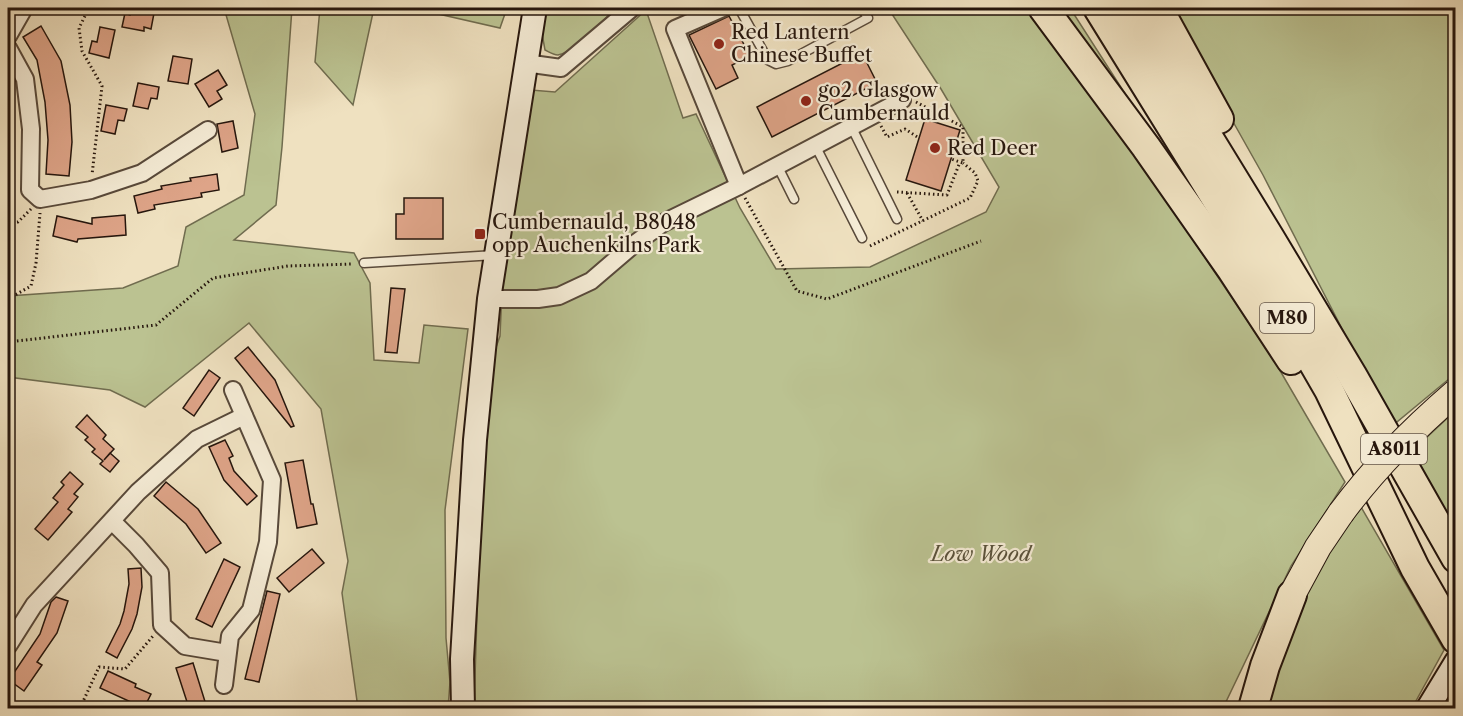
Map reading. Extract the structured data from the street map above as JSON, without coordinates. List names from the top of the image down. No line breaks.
{"streets":{"highway":["M80"],"main road":["A8011"]},"parks":["Low Wood"],"places":{"other":["Red Lantern Chinese Buffet","go2 Glasgow Cumbernauld","Red Deer"],"transit":["Cumbernauld, B8048 opp Auchenkilns Park"]}}
